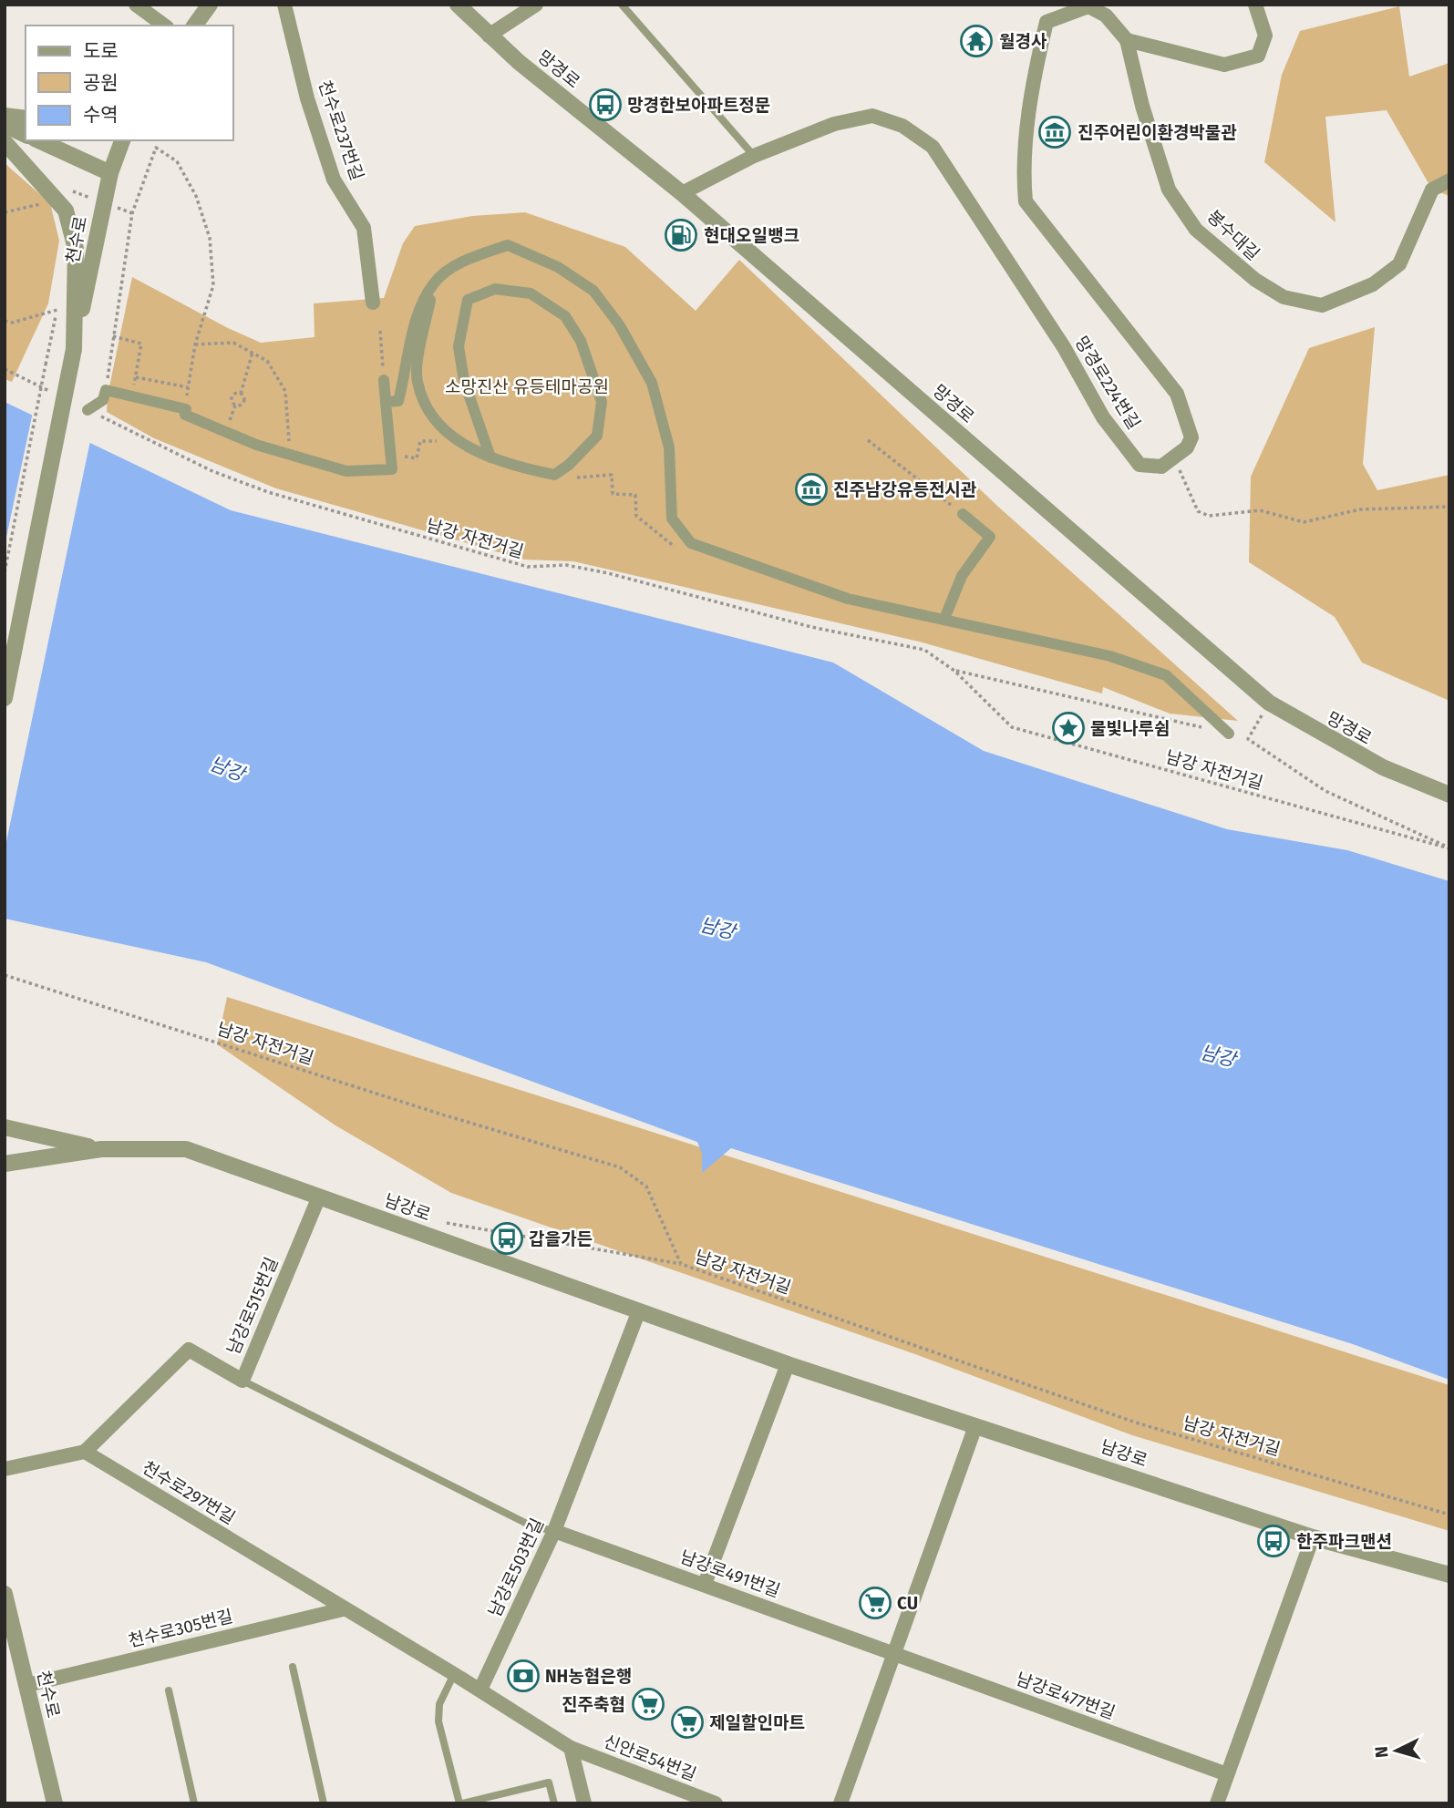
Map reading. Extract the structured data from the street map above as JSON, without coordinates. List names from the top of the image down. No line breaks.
{"streets":{"street":["망경로","천수로237번길","봉수대길","천수로","망경로224번길","남강로","남강로515번길","천수로297번길","남강로503번길","남강로491번길","천수로305번길","남강로477번길","신안로54번길"],"path":["남강 자전거길"]},"crossings":[["망경로","망경로224번길"],["천수로","천수로305번길"],["남강로","남강로515번길"],["남강로","남강로503번길"],["남강로515번길","천수로297번길"],["천수로297번길","천수로305번길"],["남강로503번길","남강로491번길"],["남강로503번길","신안로54번길"],["남강로491번길","남강로477번길"]],"water":["남강"],"parks":["소망진산 유등테마공원"],"places":{"temple":["월경사"],"bus stop":["망경한보아파트정문","갑을가든","한주파크맨션"],"museum":["진주어린이환경박물관","진주남강유등전시관"],"fuel station":["현대오일뱅크"],"place":["물빛나루쉼"],"supermarket":["CU","진주축협","제일할인마트"],"bank":["NH농협은행"]},"legend":["도로","공원","수역"],"north":"left"}
